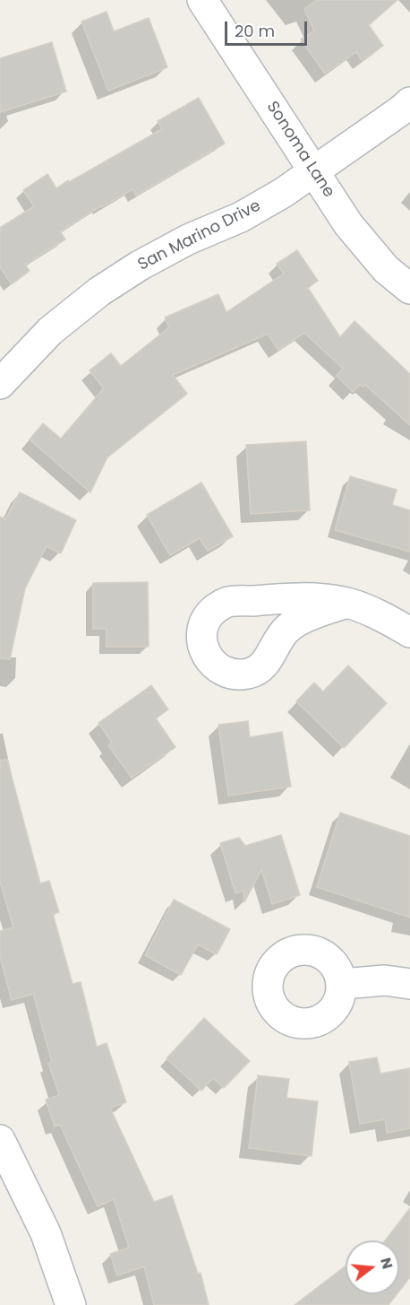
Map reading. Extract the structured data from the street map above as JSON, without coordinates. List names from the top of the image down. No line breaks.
{"streets":{"street":["Sonoma Lane","San Marino Drive"]},"crossings":[["Sonoma Lane","San Marino Drive"]],"scale_bar":"20 m","north":"right"}
